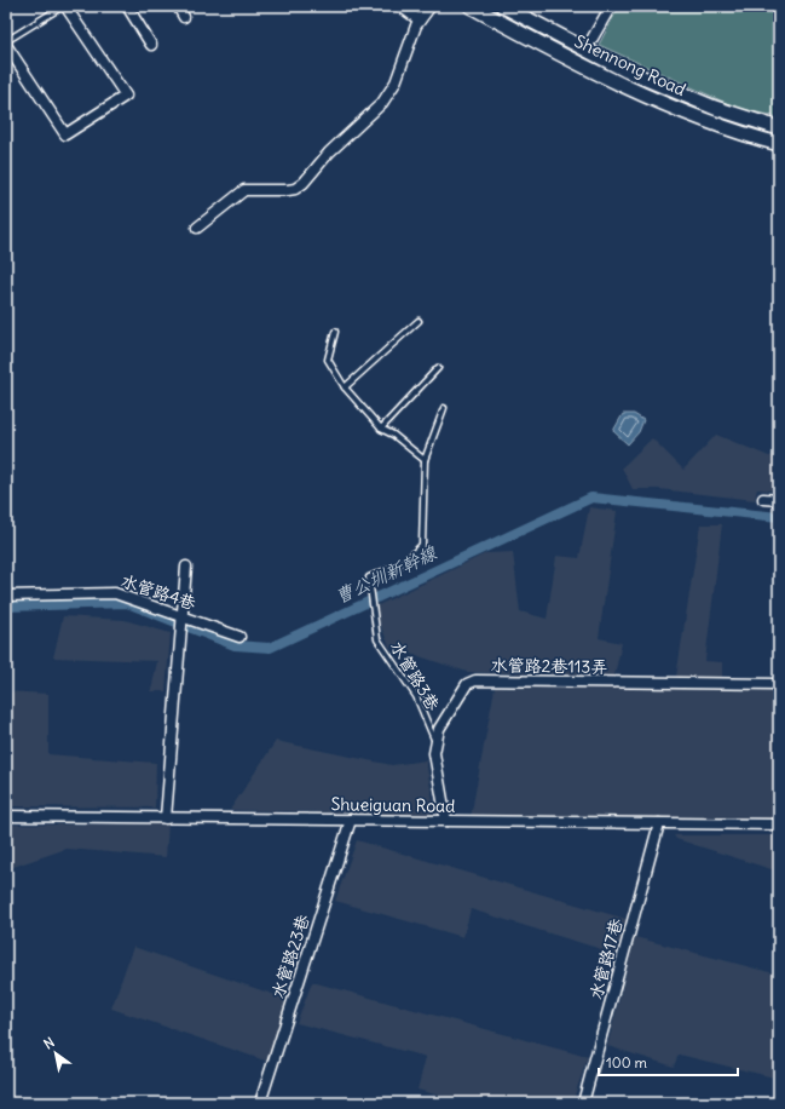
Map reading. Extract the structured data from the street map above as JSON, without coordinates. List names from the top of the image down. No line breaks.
{"streets":{"street":["Shennong Road","水管路4巷","水管路2巷113弄","Shueiguan Road","水管路23巷","水管路17巷"],"lane":["水管路3巷"]},"crossings":[["水管路4巷","Shueiguan Road"],["水管路2巷113弄","水管路3巷"],["水管路2巷113弄","Shueiguan Road"],["Shueiguan Road","水管路23巷"],["Shueiguan Road","水管路17巷"]],"water":["曹公圳新幹線"],"scale_bar":"100 m","north":"top left"}
